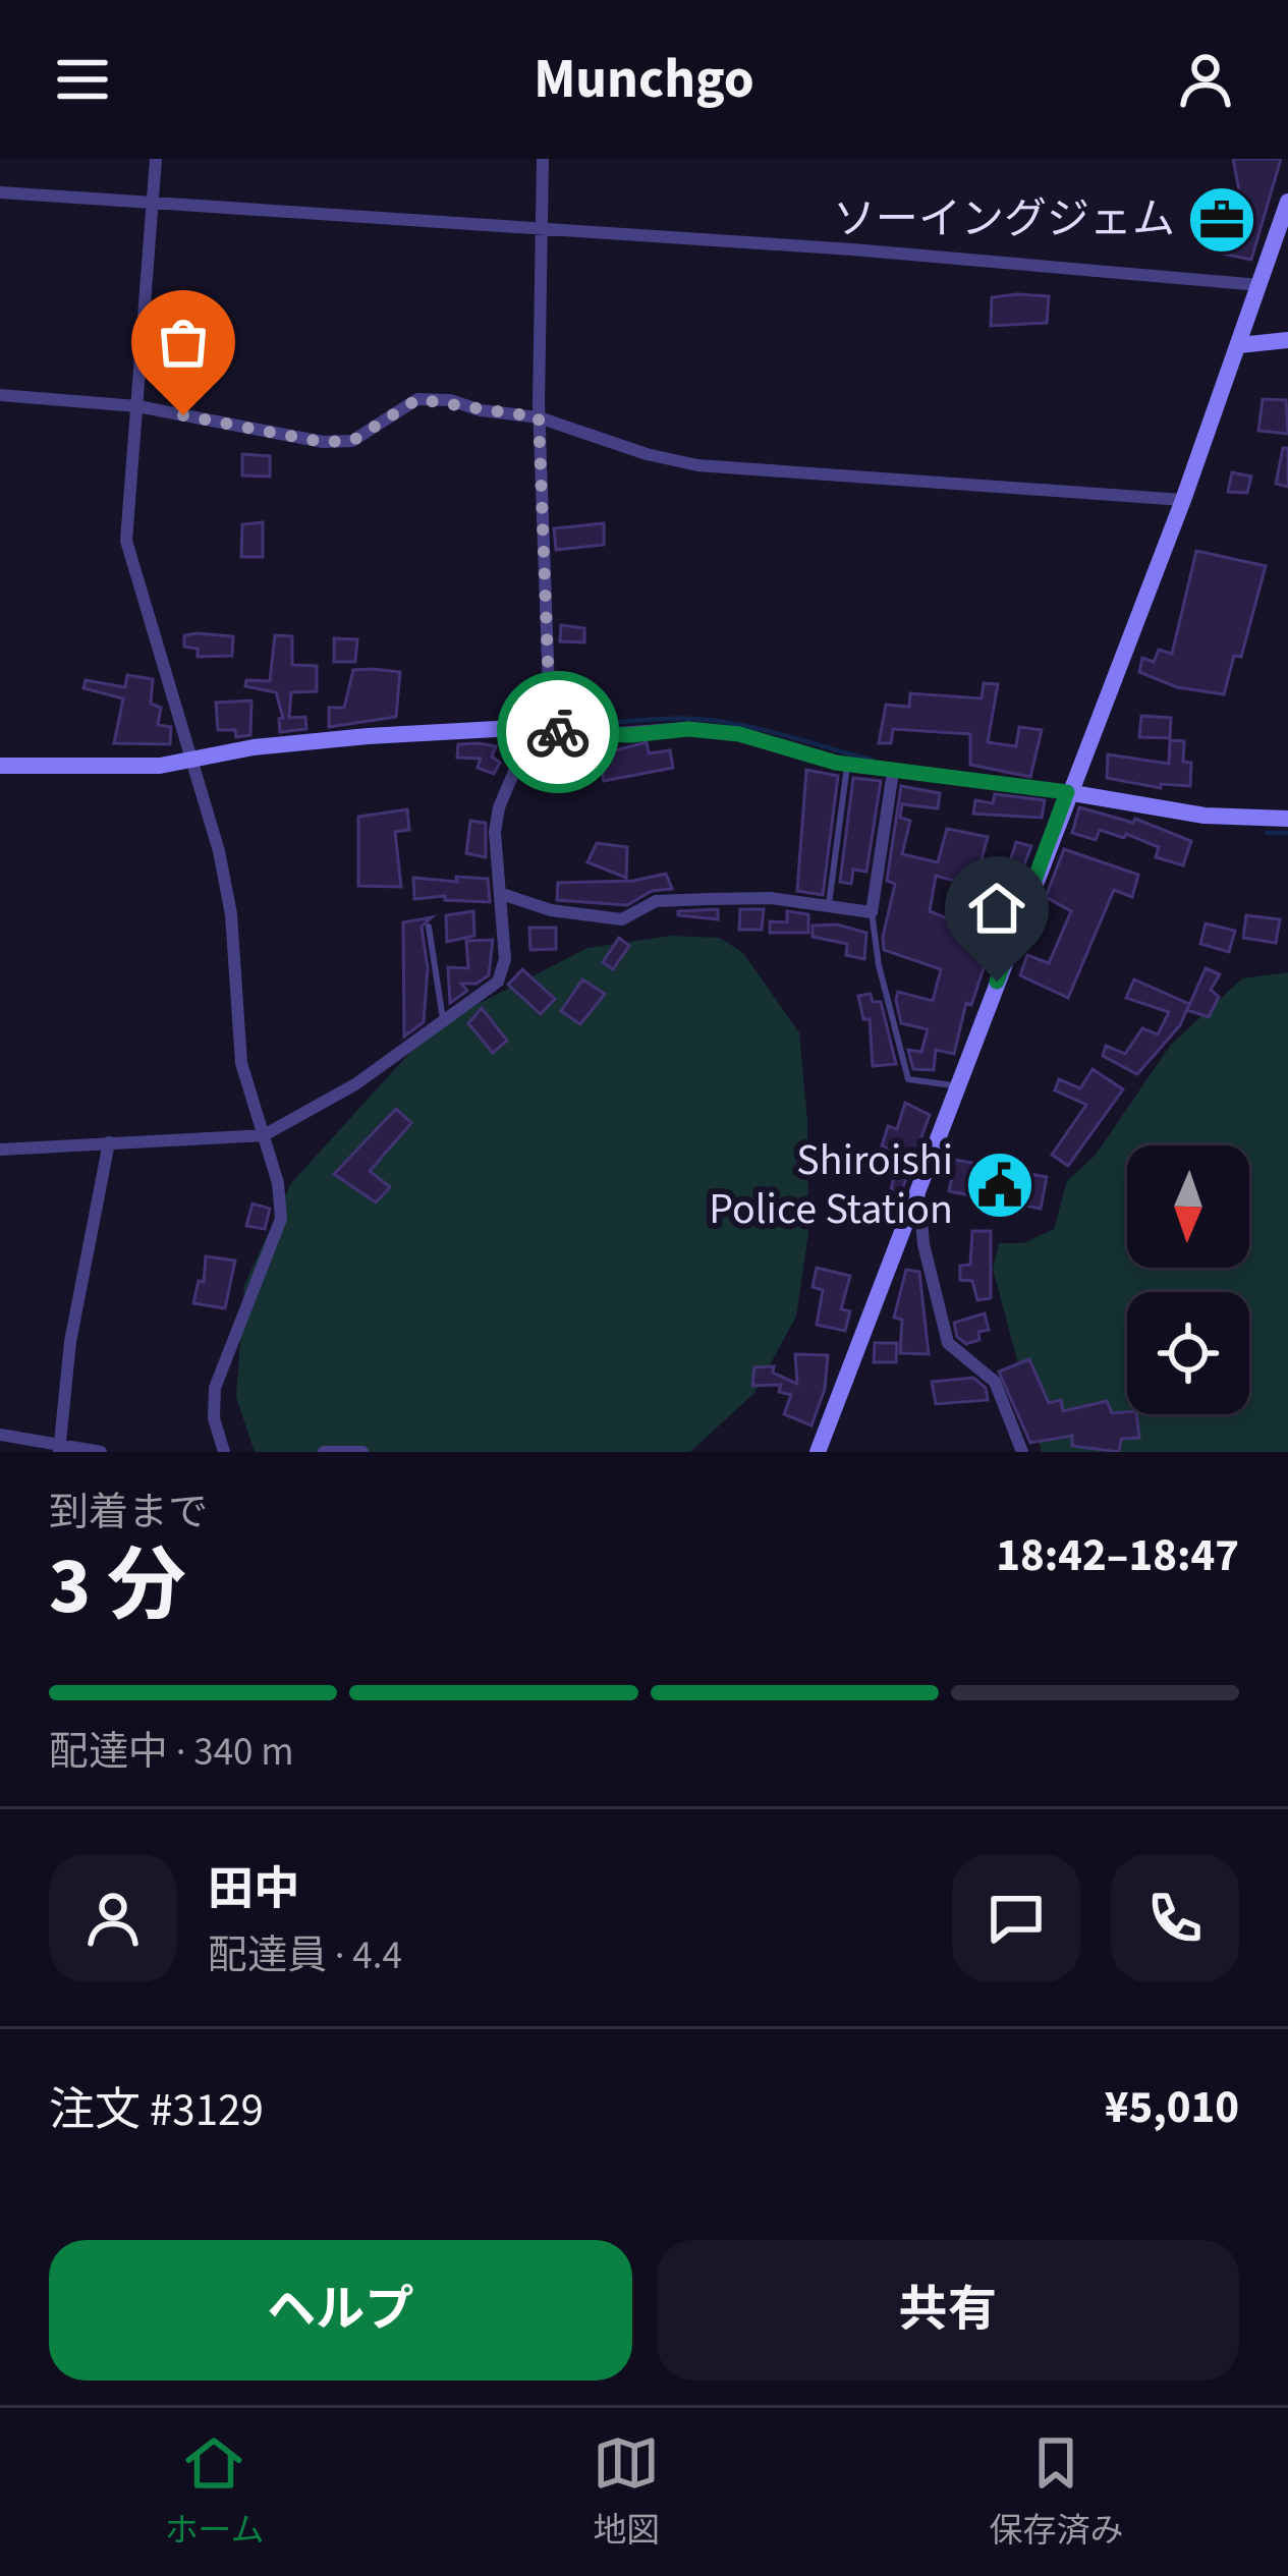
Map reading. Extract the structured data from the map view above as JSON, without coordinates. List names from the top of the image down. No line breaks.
{"places":{"office":["ソーイングジェム"],"public building":["Shiroishi Police Station"]},"north":"bottom","page":{"header":"Munchgo","heading":["3 分","到着まで","18:42–18:47"],"panel":["田中","配達員 · 4.4","注文 #3129","¥5,010"],"bar":"配達中 · 340 m","buttons":["ヘルプ","共有"],"tabs":["ホーム","地図","保存済み"]}}
